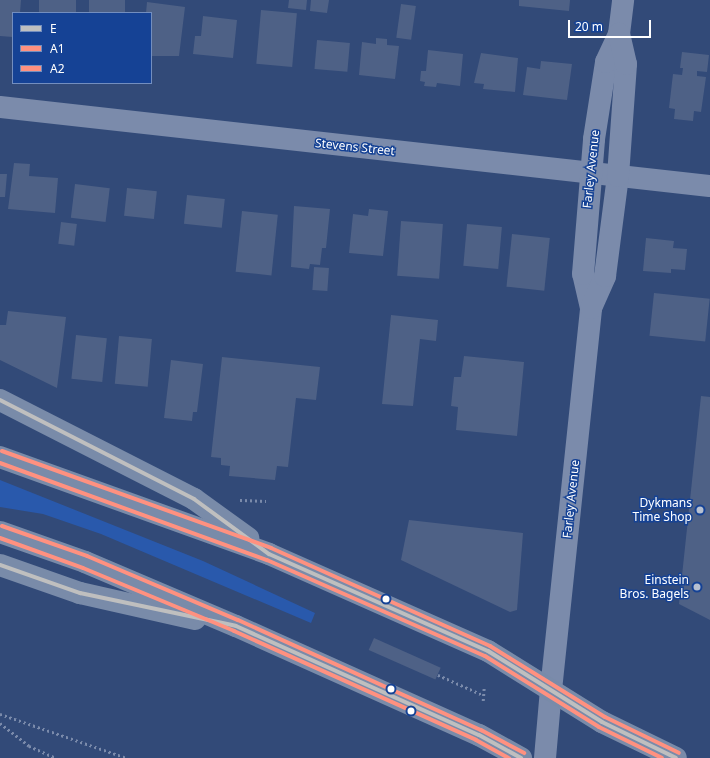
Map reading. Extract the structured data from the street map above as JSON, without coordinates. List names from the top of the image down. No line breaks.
{"streets":{"street":["Stevens Street","Farley Avenue"]},"crossings":[["Stevens Street","Farley Avenue"]],"places":["Dykmans Time Shop","Einstein Bros. Bagels"],"lines":["transit line E","transit line A2","transit line A1"],"legend":["E","A1","A2"],"scale_bar":"20 m"}
